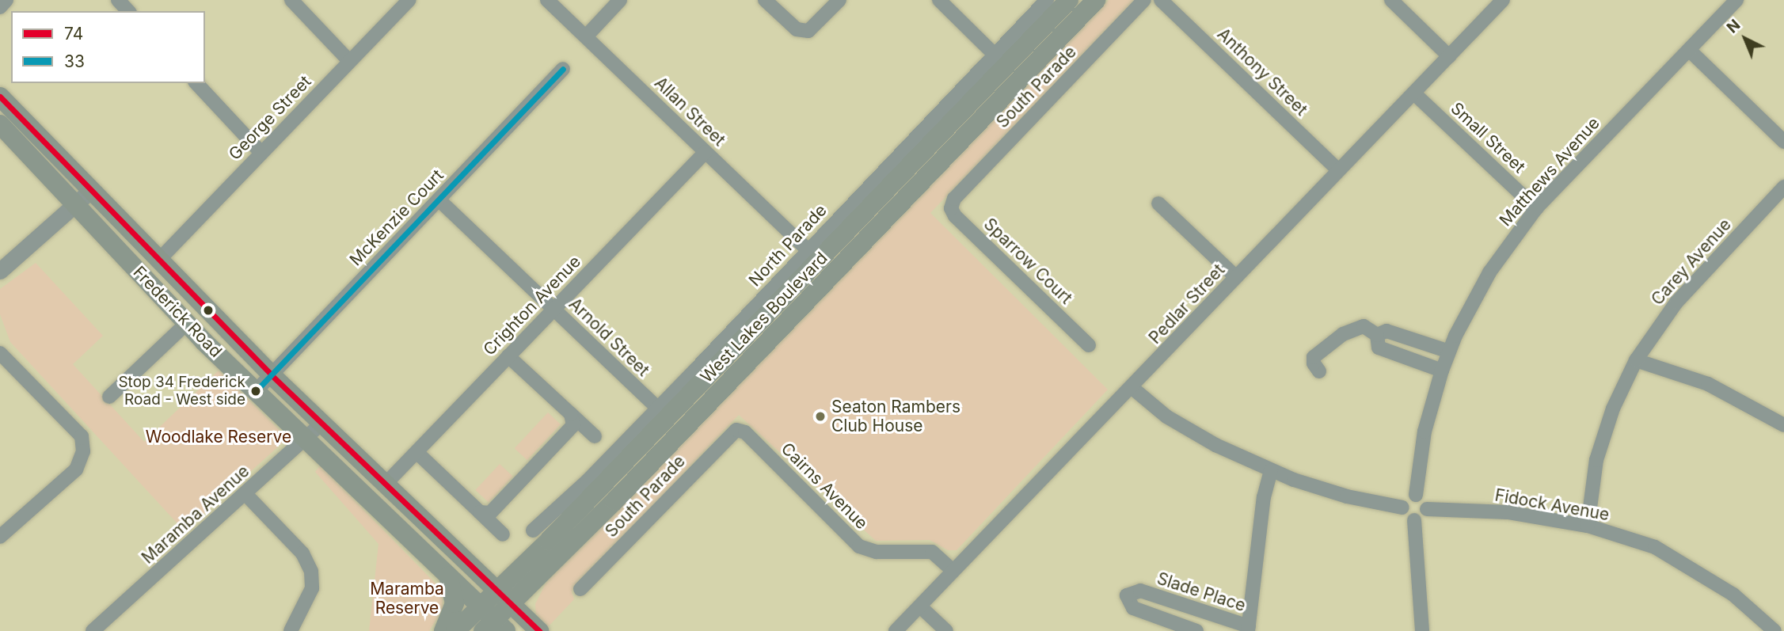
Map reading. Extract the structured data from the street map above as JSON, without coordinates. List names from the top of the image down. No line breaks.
{"streets":{"main road":["Frederick Road","West Lakes Boulevard"],"street":["Anthony Street","South Parade","Allan Street","George Street","Small Street","Matthews Avenue","McKenzie Court","North Parade","Sparrow Court","Carey Avenue","Pedlar Street","Crighton Avenue","Arnold Street","Cairns Avenue","Fidock Avenue","Maramba Avenue","Slade Place"]},"crossings":[["Anthony Street","Pedlar Street"],["South Parade","Sparrow Court"],["South Parade","Cairns Avenue"],["Allan Street","North Parade"],["Allan Street","Crighton Avenue"],["George Street","Frederick Road"],["Small Street","Matthews Avenue"],["Small Street","Pedlar Street"],["Matthews Avenue","Fidock Avenue"],["McKenzie Court","Frederick Road"],["McKenzie Court","Arnold Street"],["North Parade","West Lakes Boulevard"],["North Parade","Arnold Street"],["Carey Avenue","Fidock Avenue"],["Pedlar Street","Cairns Avenue"],["Crighton Avenue","Frederick Road"],["Crighton Avenue","Arnold Street"],["Frederick Road","West Lakes Boulevard"],["Frederick Road","Maramba Avenue"]],"parks":["Woodlake Reserve","Maramba Reserve"],"places":["Stop 34 Frederick Road - West side","Seaton Rambers Club House"],"lines":["transit line 33","transit line 74"],"legend":["74","33"],"north":"top left"}
